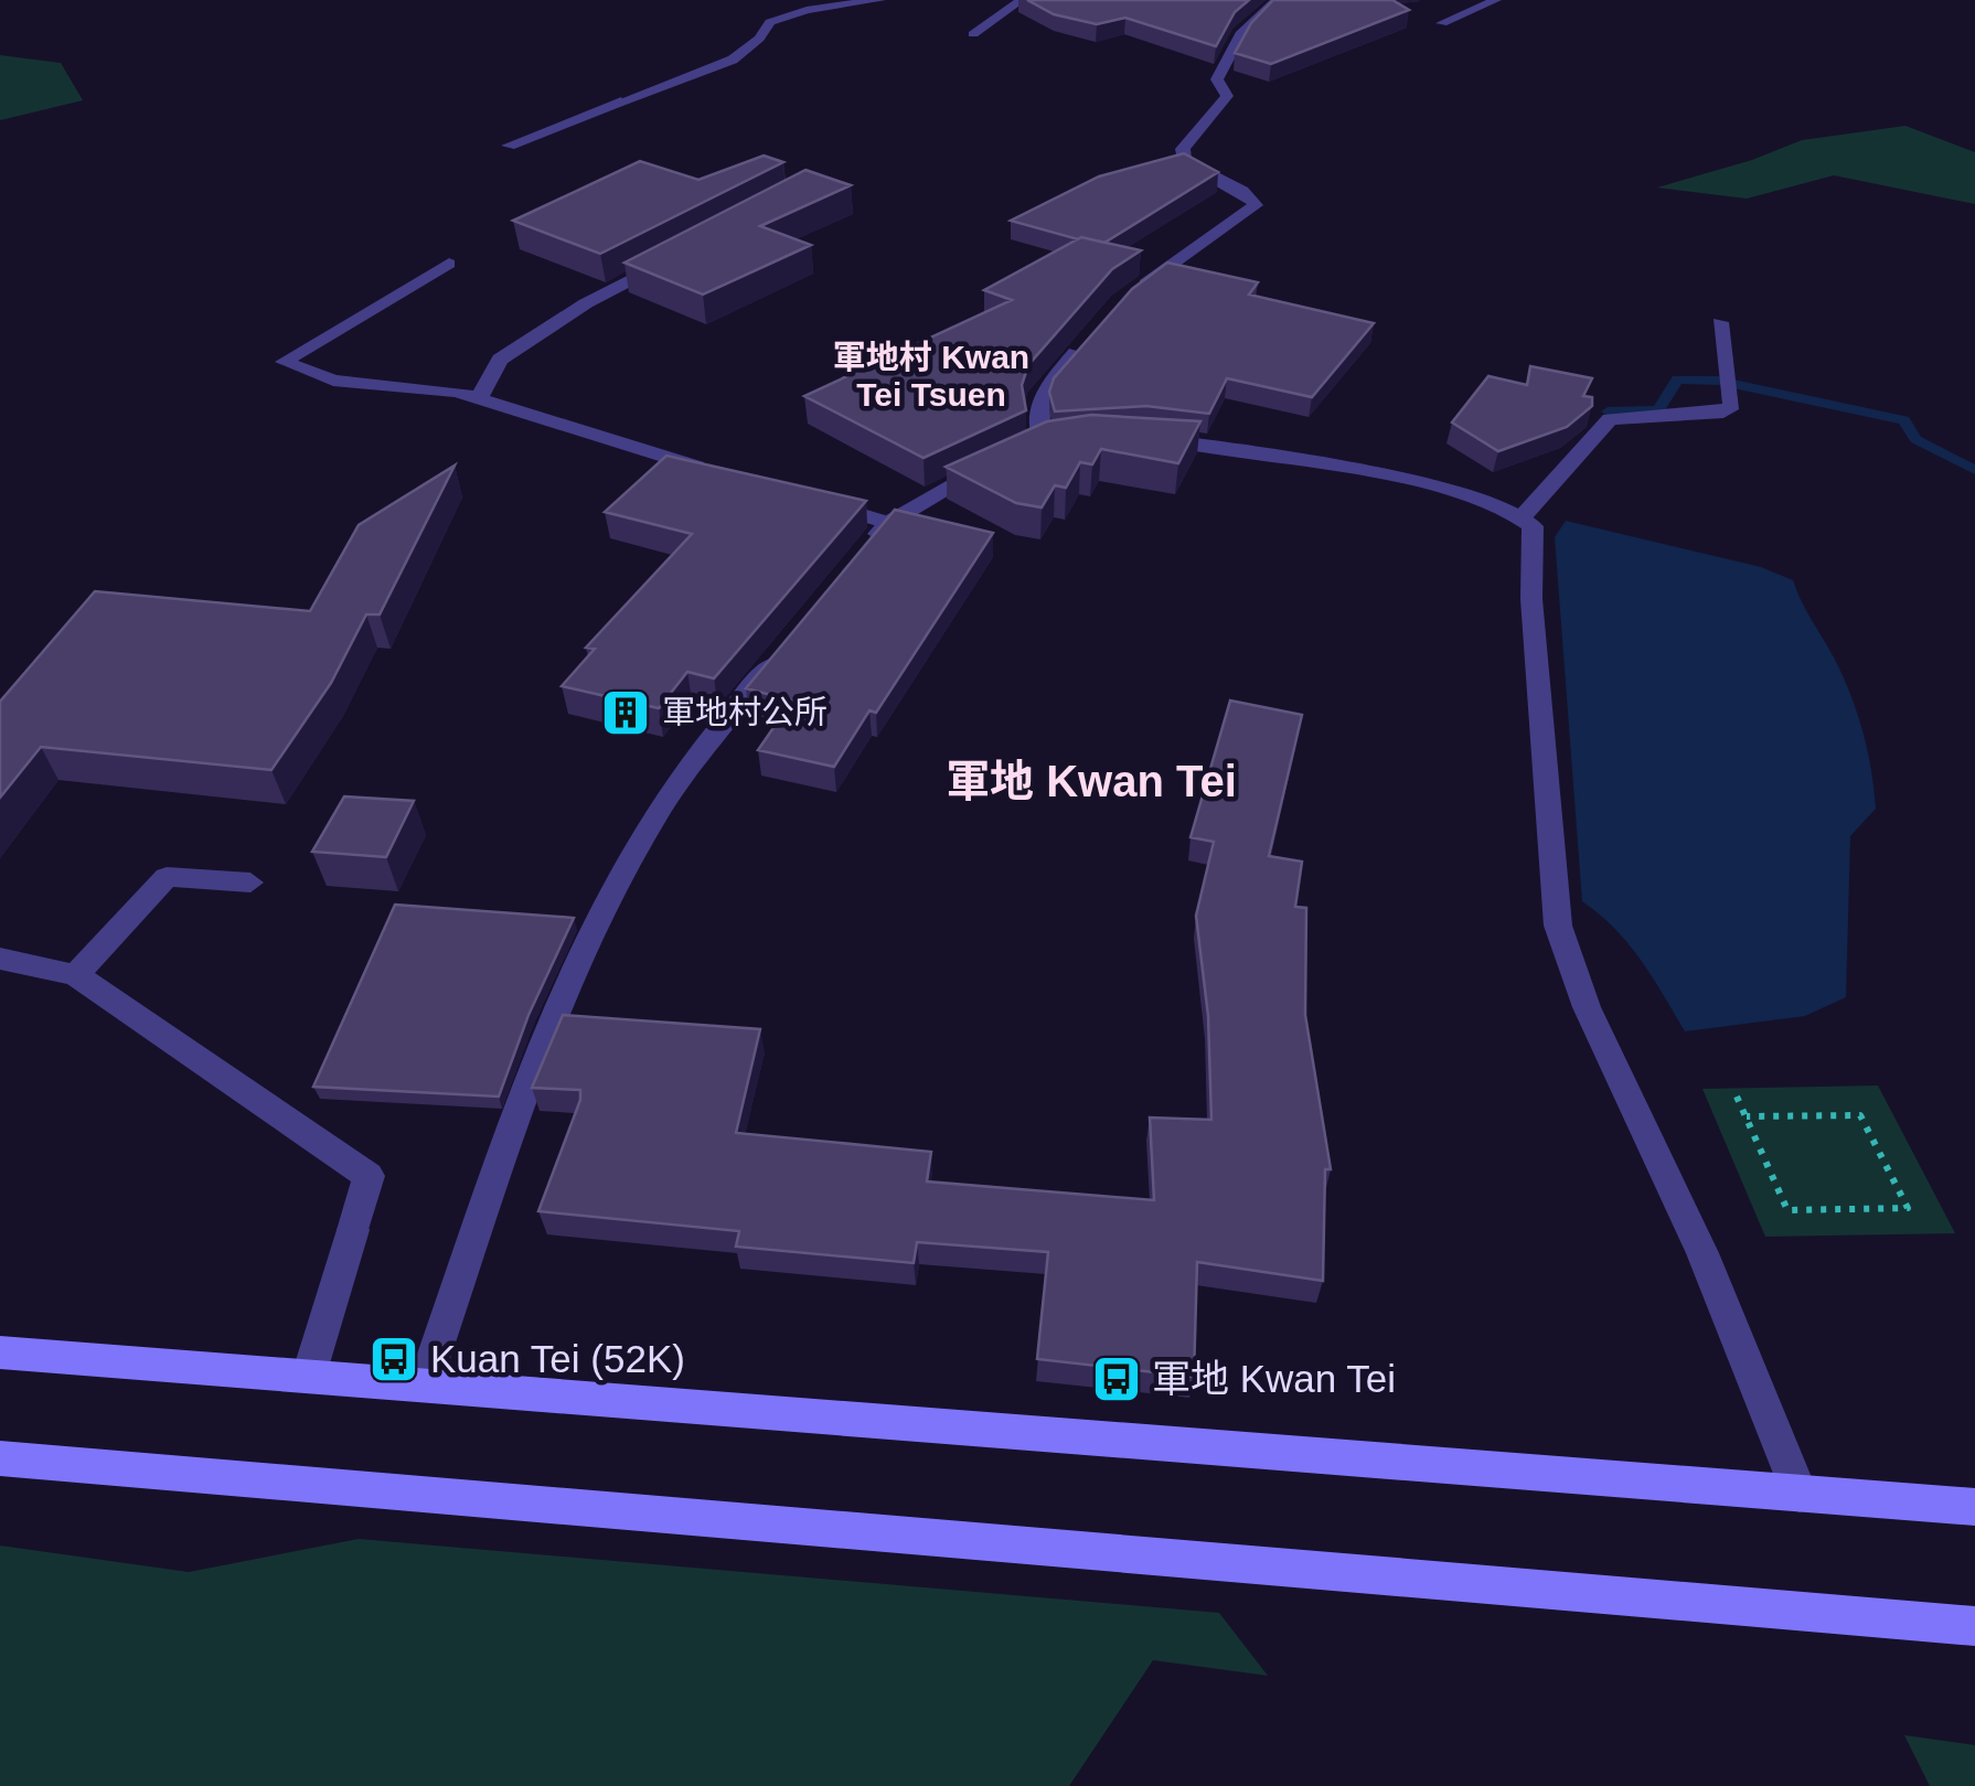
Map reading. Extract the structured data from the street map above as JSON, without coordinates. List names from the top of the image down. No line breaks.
{"districts":["軍地村 Kwan Tei Tsuen","軍地 Kwan Tei"],"places":{"building":["軍地村公所"],"bus stop":["Kuan Tei (52K)","軍地 Kwan Tei"]}}
